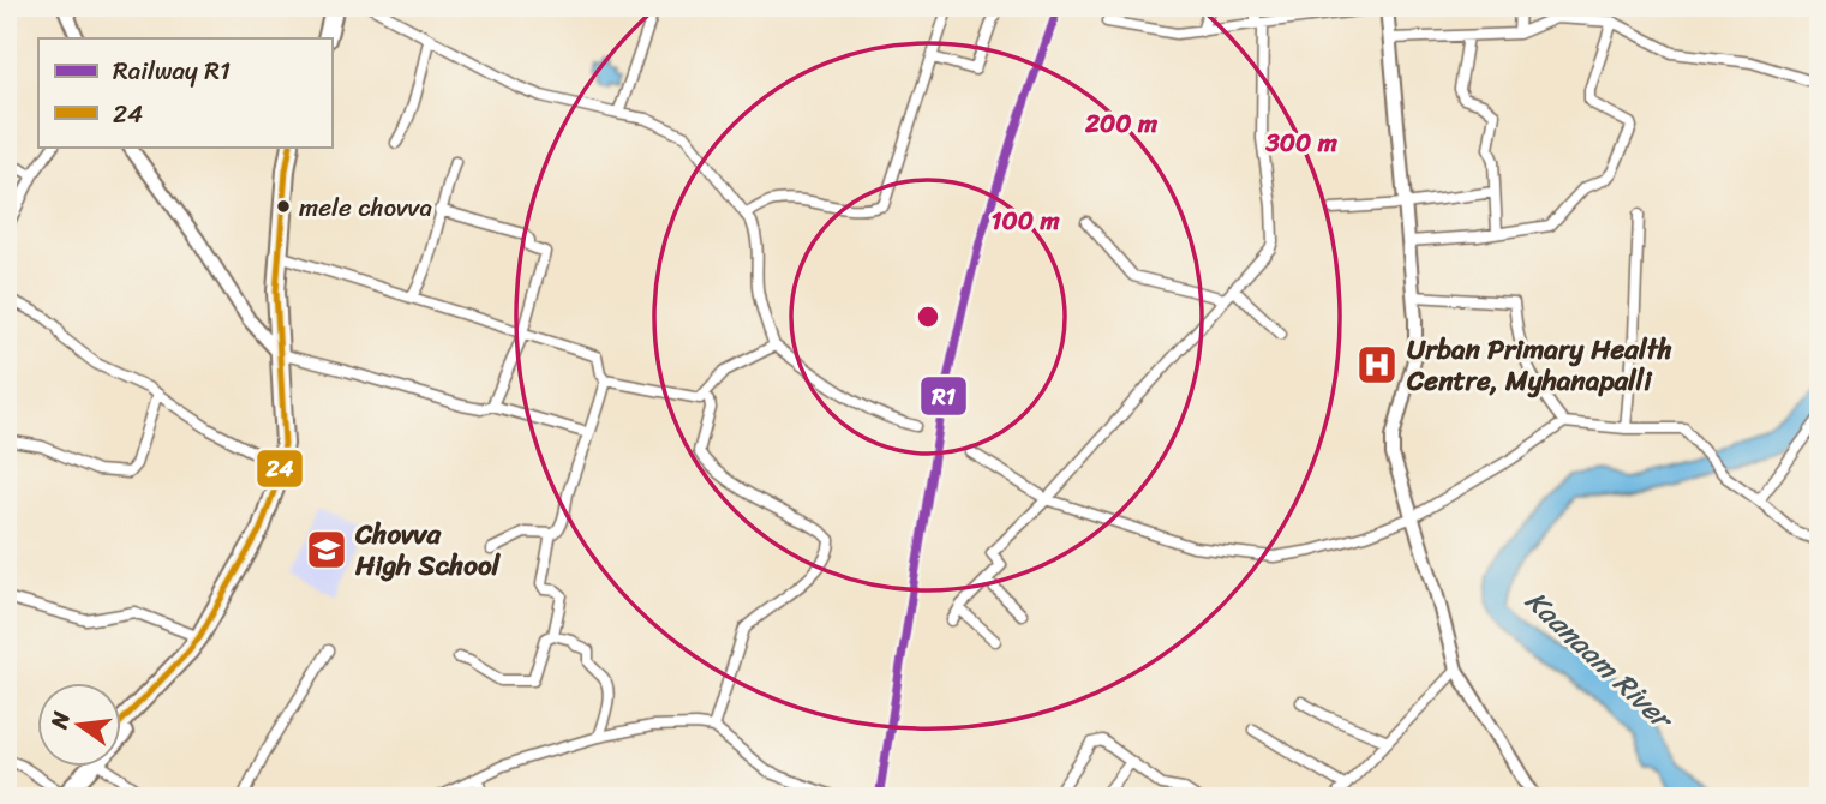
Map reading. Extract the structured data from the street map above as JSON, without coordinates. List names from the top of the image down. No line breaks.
{"water":["Kaanaam River"],"places":{"other":["mele chovva"],"hospital":["Urban Primary Health Centre, Myhanapalli"],"school or university":["Chovva High School"]},"lines":["rail line R1","transit line 24"],"legend":["Railway R1","24"],"north":"left","rings":["200 m","300 m","100 m"]}
